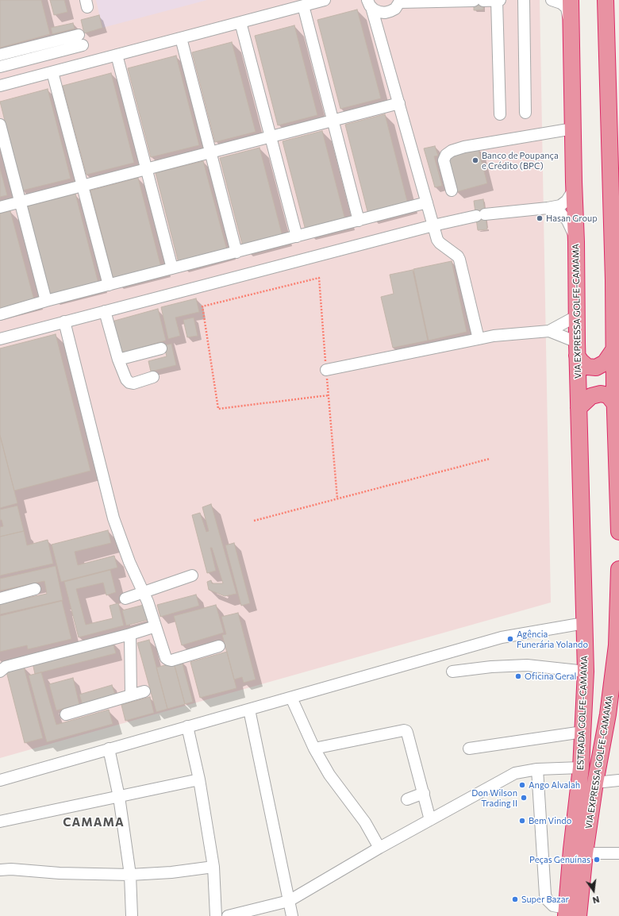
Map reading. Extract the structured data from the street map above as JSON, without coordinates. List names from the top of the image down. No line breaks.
{"streets":{"highway":["VIA EXPRESSA GOLFE-CAMAMA","ESTRADA GOLFE-CAMAMA"]},"crossings":[["VIA EXPRESSA GOLFE-CAMAMA","ESTRADA GOLFE-CAMAMA"]],"districts":["CAMAMA"],"places":["Banco de Poupança e Crédito (BPC)","Hasan Group","Agência Funerária Yolando","Oficina Geral","Ango Alvalah","Don Wilson Trading II","Bem Vindo","Peças Genuínas","Super Bazar"],"north":"bottom"}
